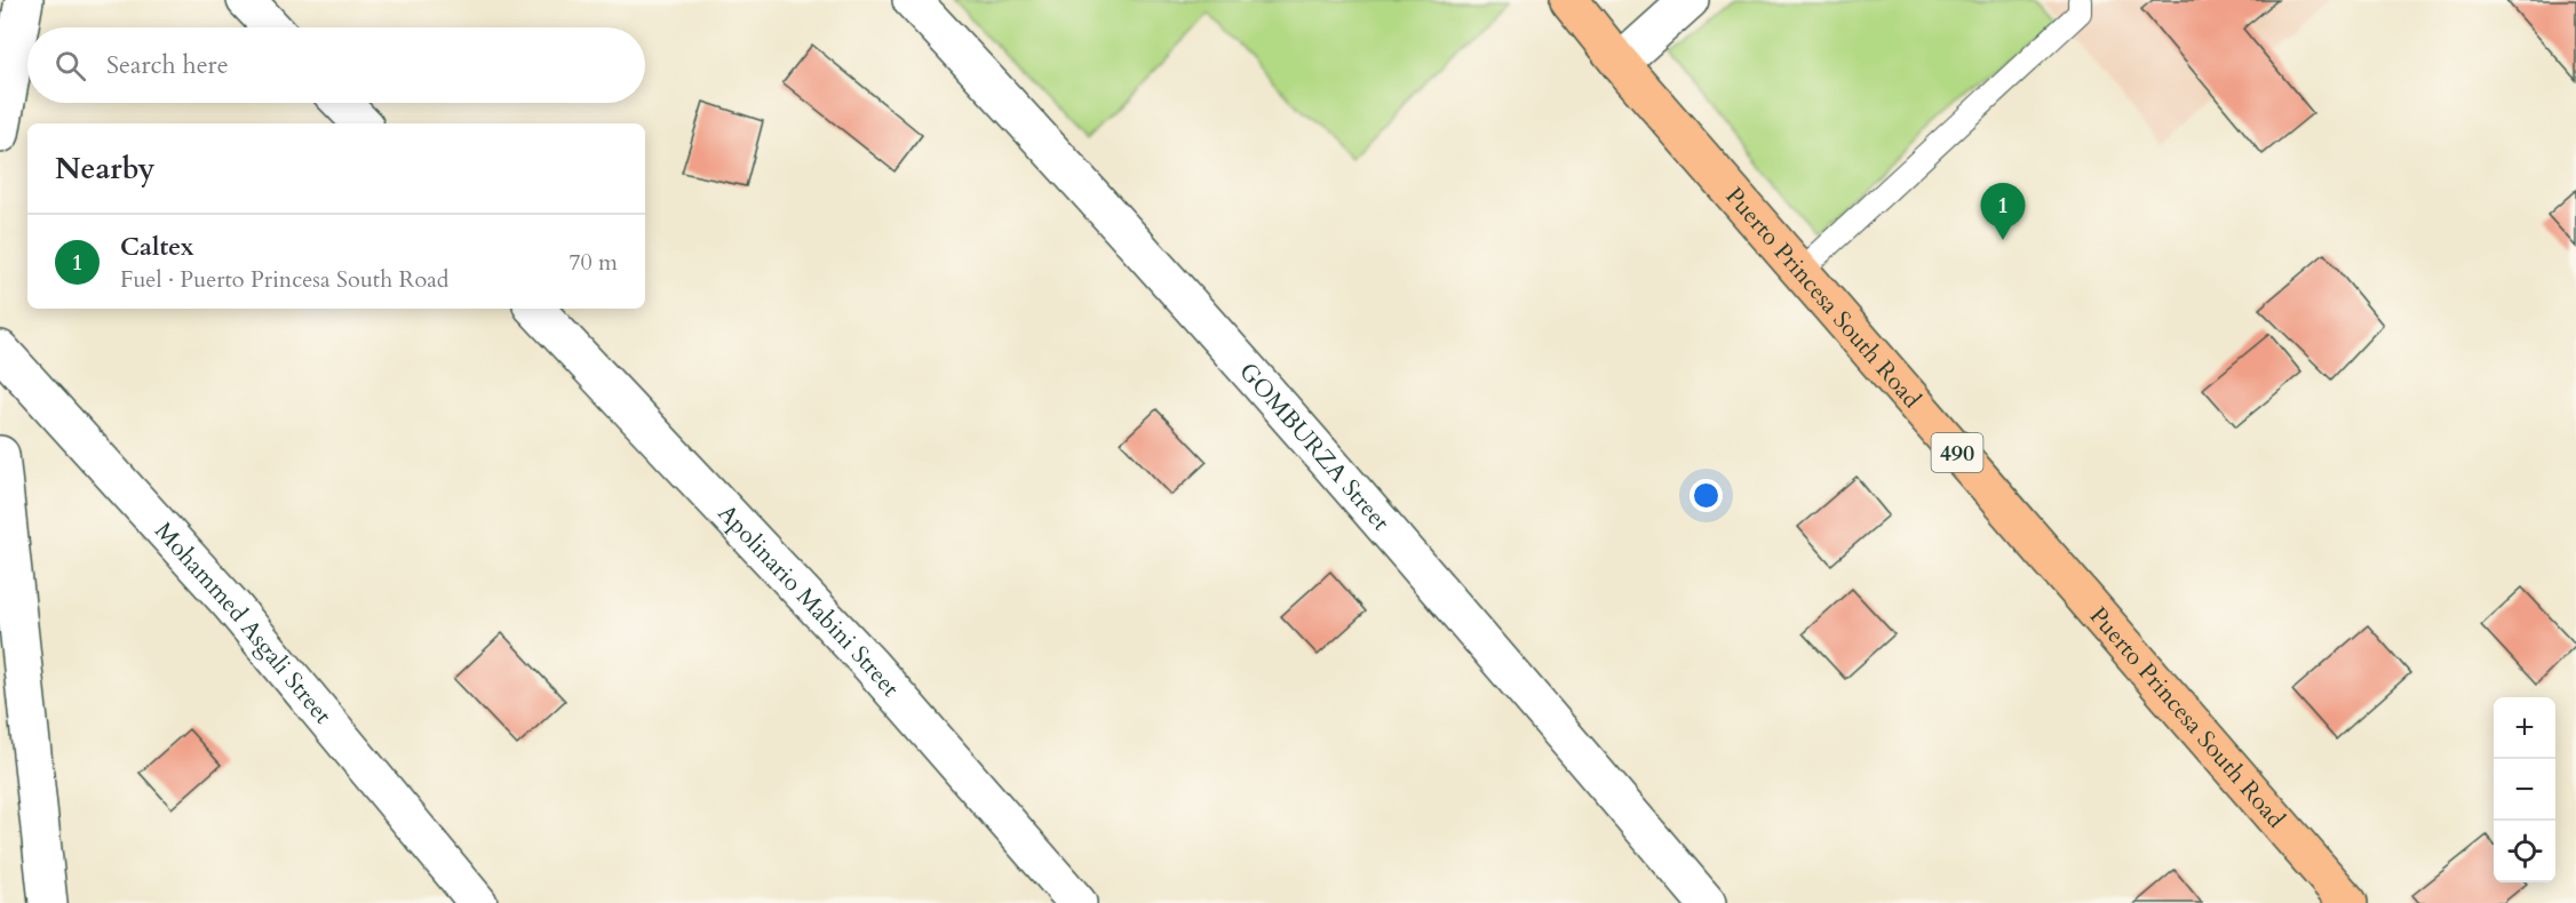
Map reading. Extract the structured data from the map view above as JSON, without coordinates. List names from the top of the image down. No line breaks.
{"streets":{"main road":["Puerto Princesa South Road","490"],"street":["GOMBURZA Street","Apolinario Mabini Street","Mohammed Asgali Street"]},"page":{"search":"Search here","heading":"Nearby","pins":"1","list":[{"mark":"1","name":"Caltex","note":"Fuel · Puerto Princesa South Road","value":"70 m"}],"map_buttons":["+","−"]}}
